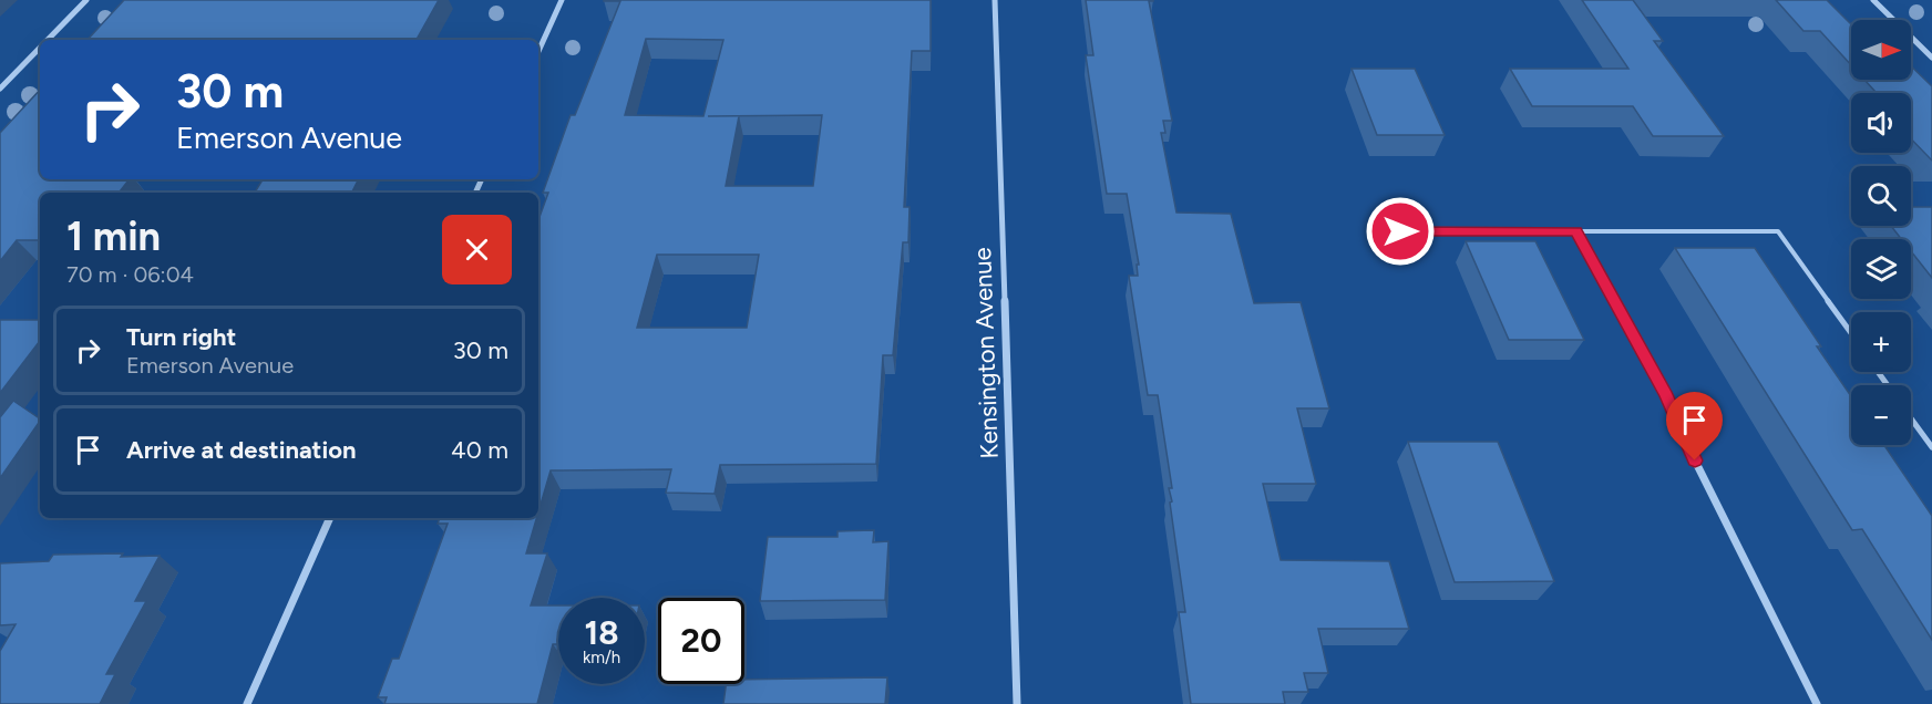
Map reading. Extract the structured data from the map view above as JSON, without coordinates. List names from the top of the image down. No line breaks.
{"streets":{"street":["Kensington Avenue"]},"north":"right","page":{"map_buttons":["+","−"],"turn":["30 m","Emerson Avenue"],"heading":["1 min","70 m · 06:04"],"list":[{"name":"Turn right","note":"Emerson Avenue","value":"30 m"},{"name":"Arrive at destination","value":"40 m"}],"speed":"18 km/h","limit":"20"}}
